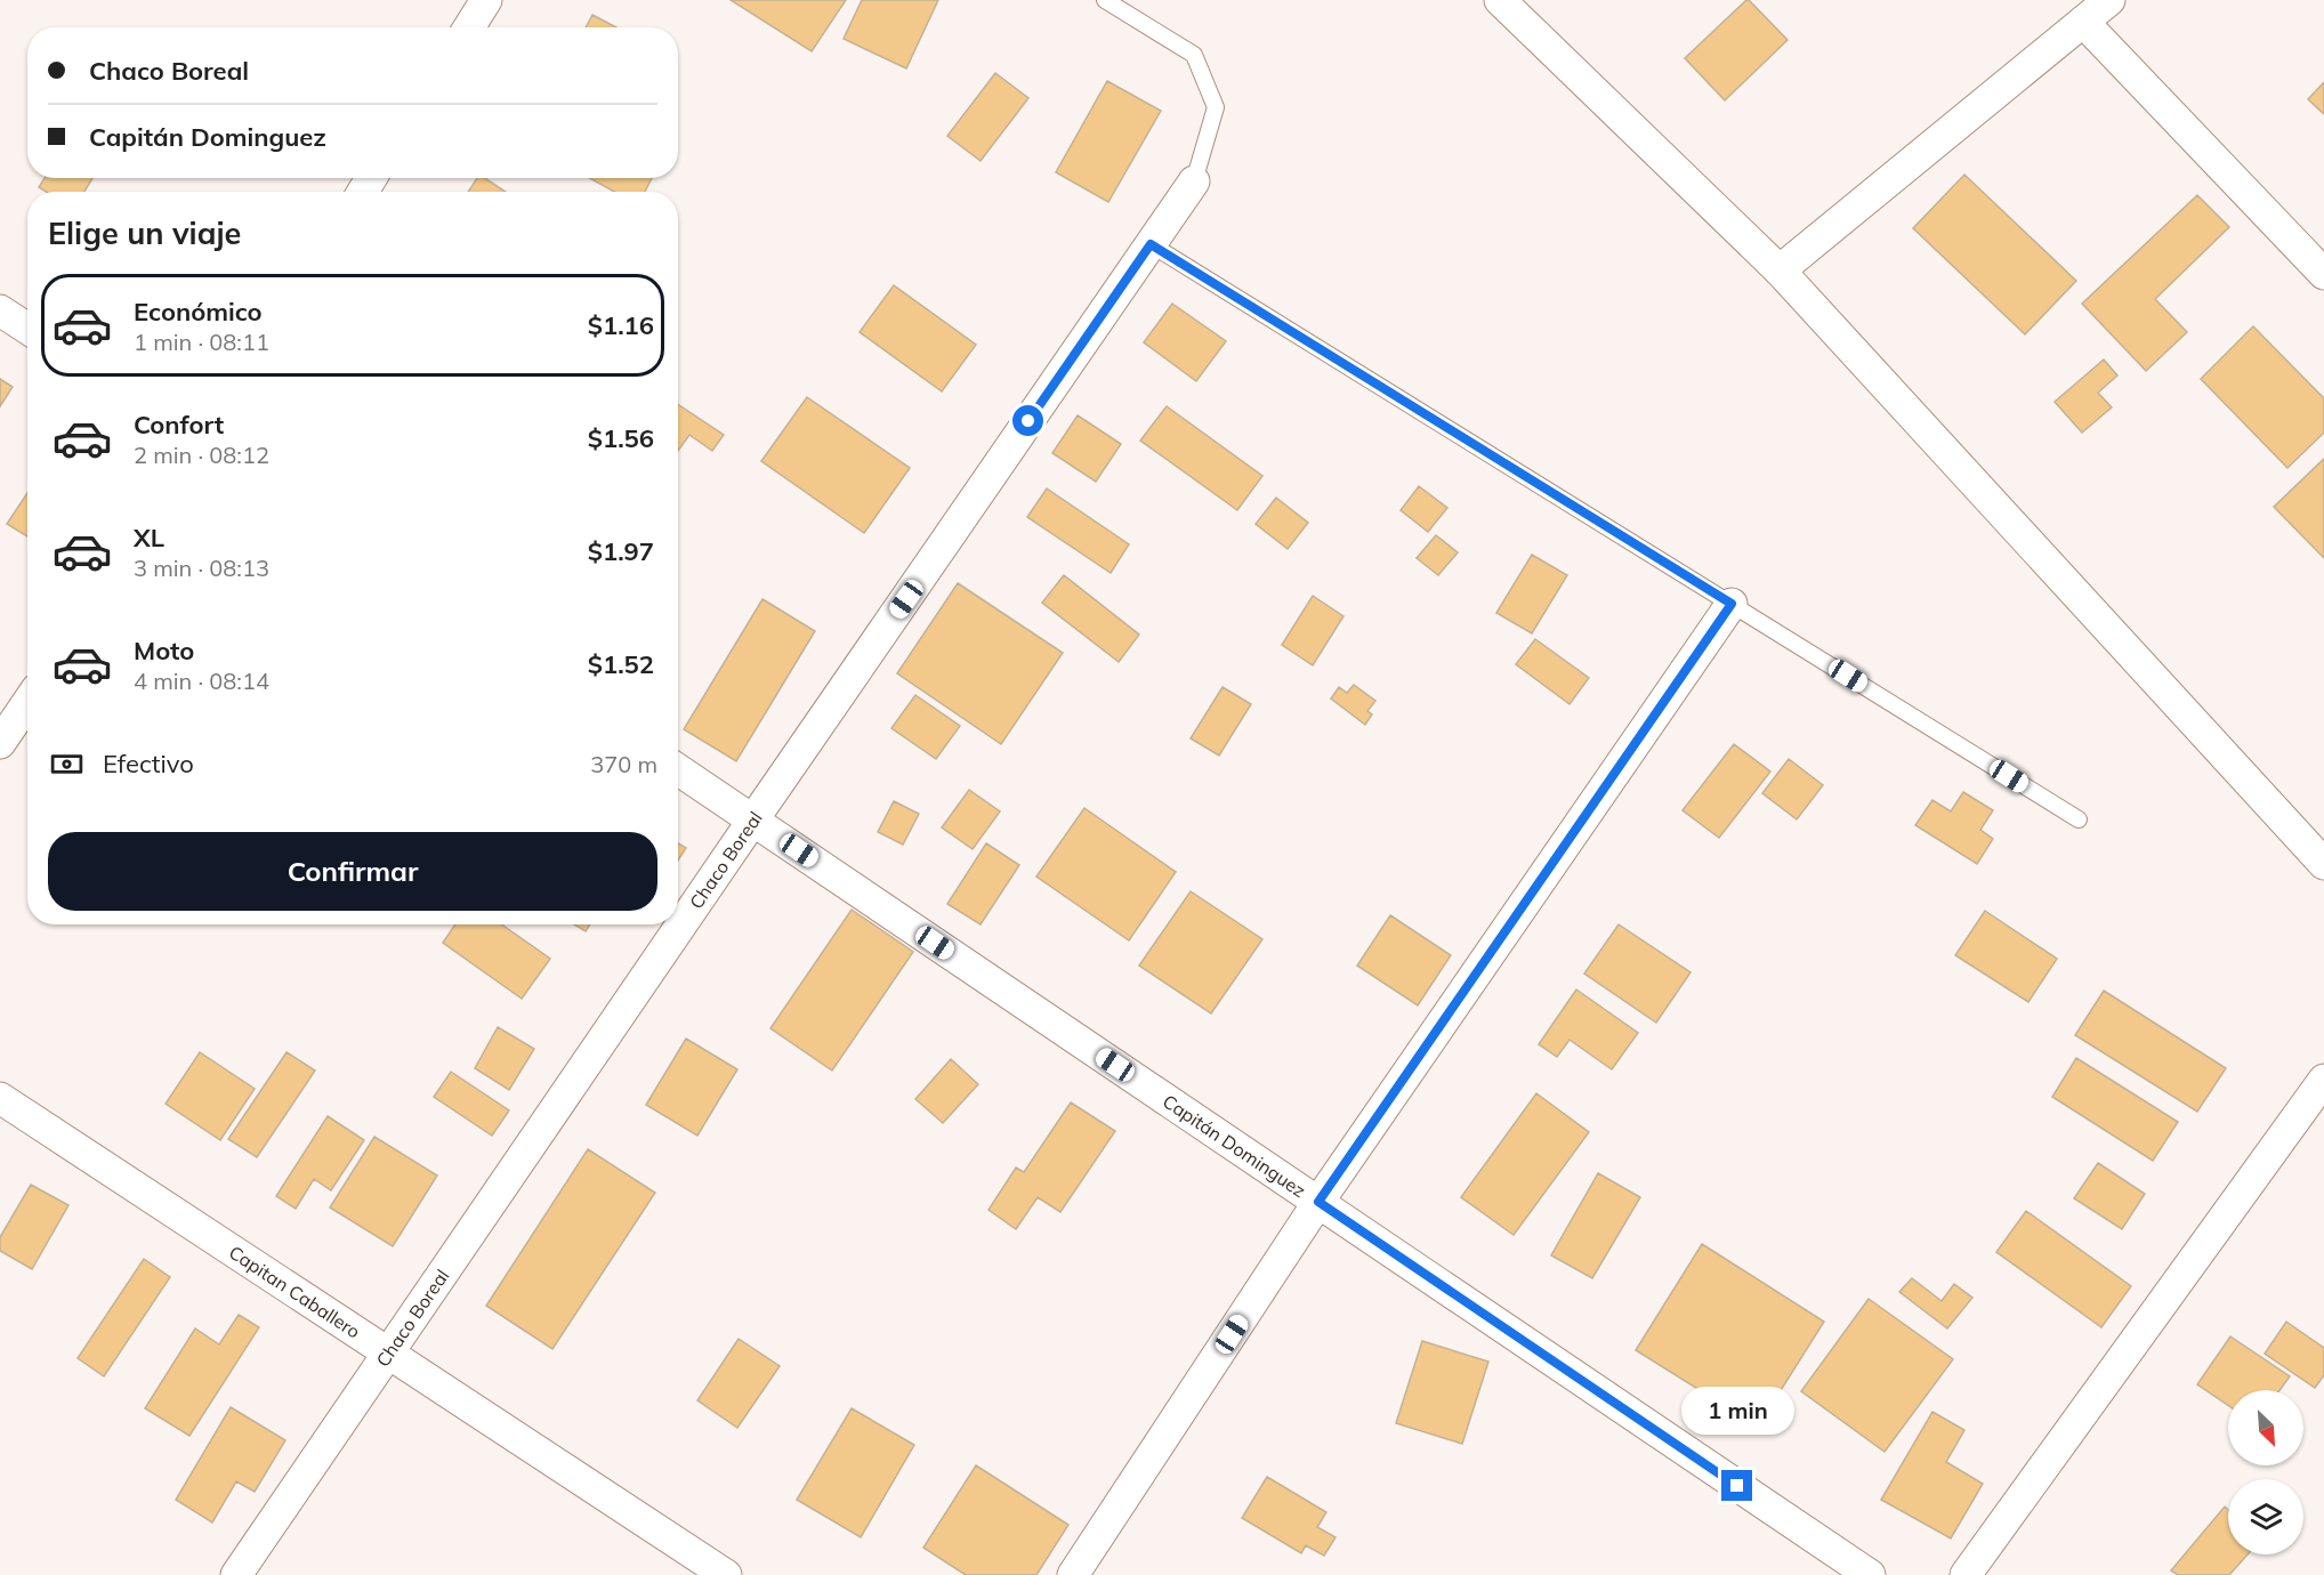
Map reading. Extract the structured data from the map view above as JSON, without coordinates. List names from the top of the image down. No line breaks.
{"streets":{"street":["Chaco Boreal","Capitán Dominguez","Capitan Caballero"]},"crossings":[["Chaco Boreal","Capitán Dominguez"],["Chaco Boreal","Capitan Caballero"]],"north":"bottom right","page":{"banner":["Chaco Boreal","Capitán Dominguez"],"heading":"Elige un viaje","list":[{"name":"Económico","note":"1 min · 08:11","value":"$1.16"},{"name":"Confort","note":"2 min · 08:12","value":"$1.56"},{"name":"XL","note":"3 min · 08:13","value":"$1.97"},{"name":"Moto","note":"4 min · 08:14","value":"$1.52"}],"pay":["Efectivo","370 m"],"buttons":"Confirmar","bubble":"1 min"}}
